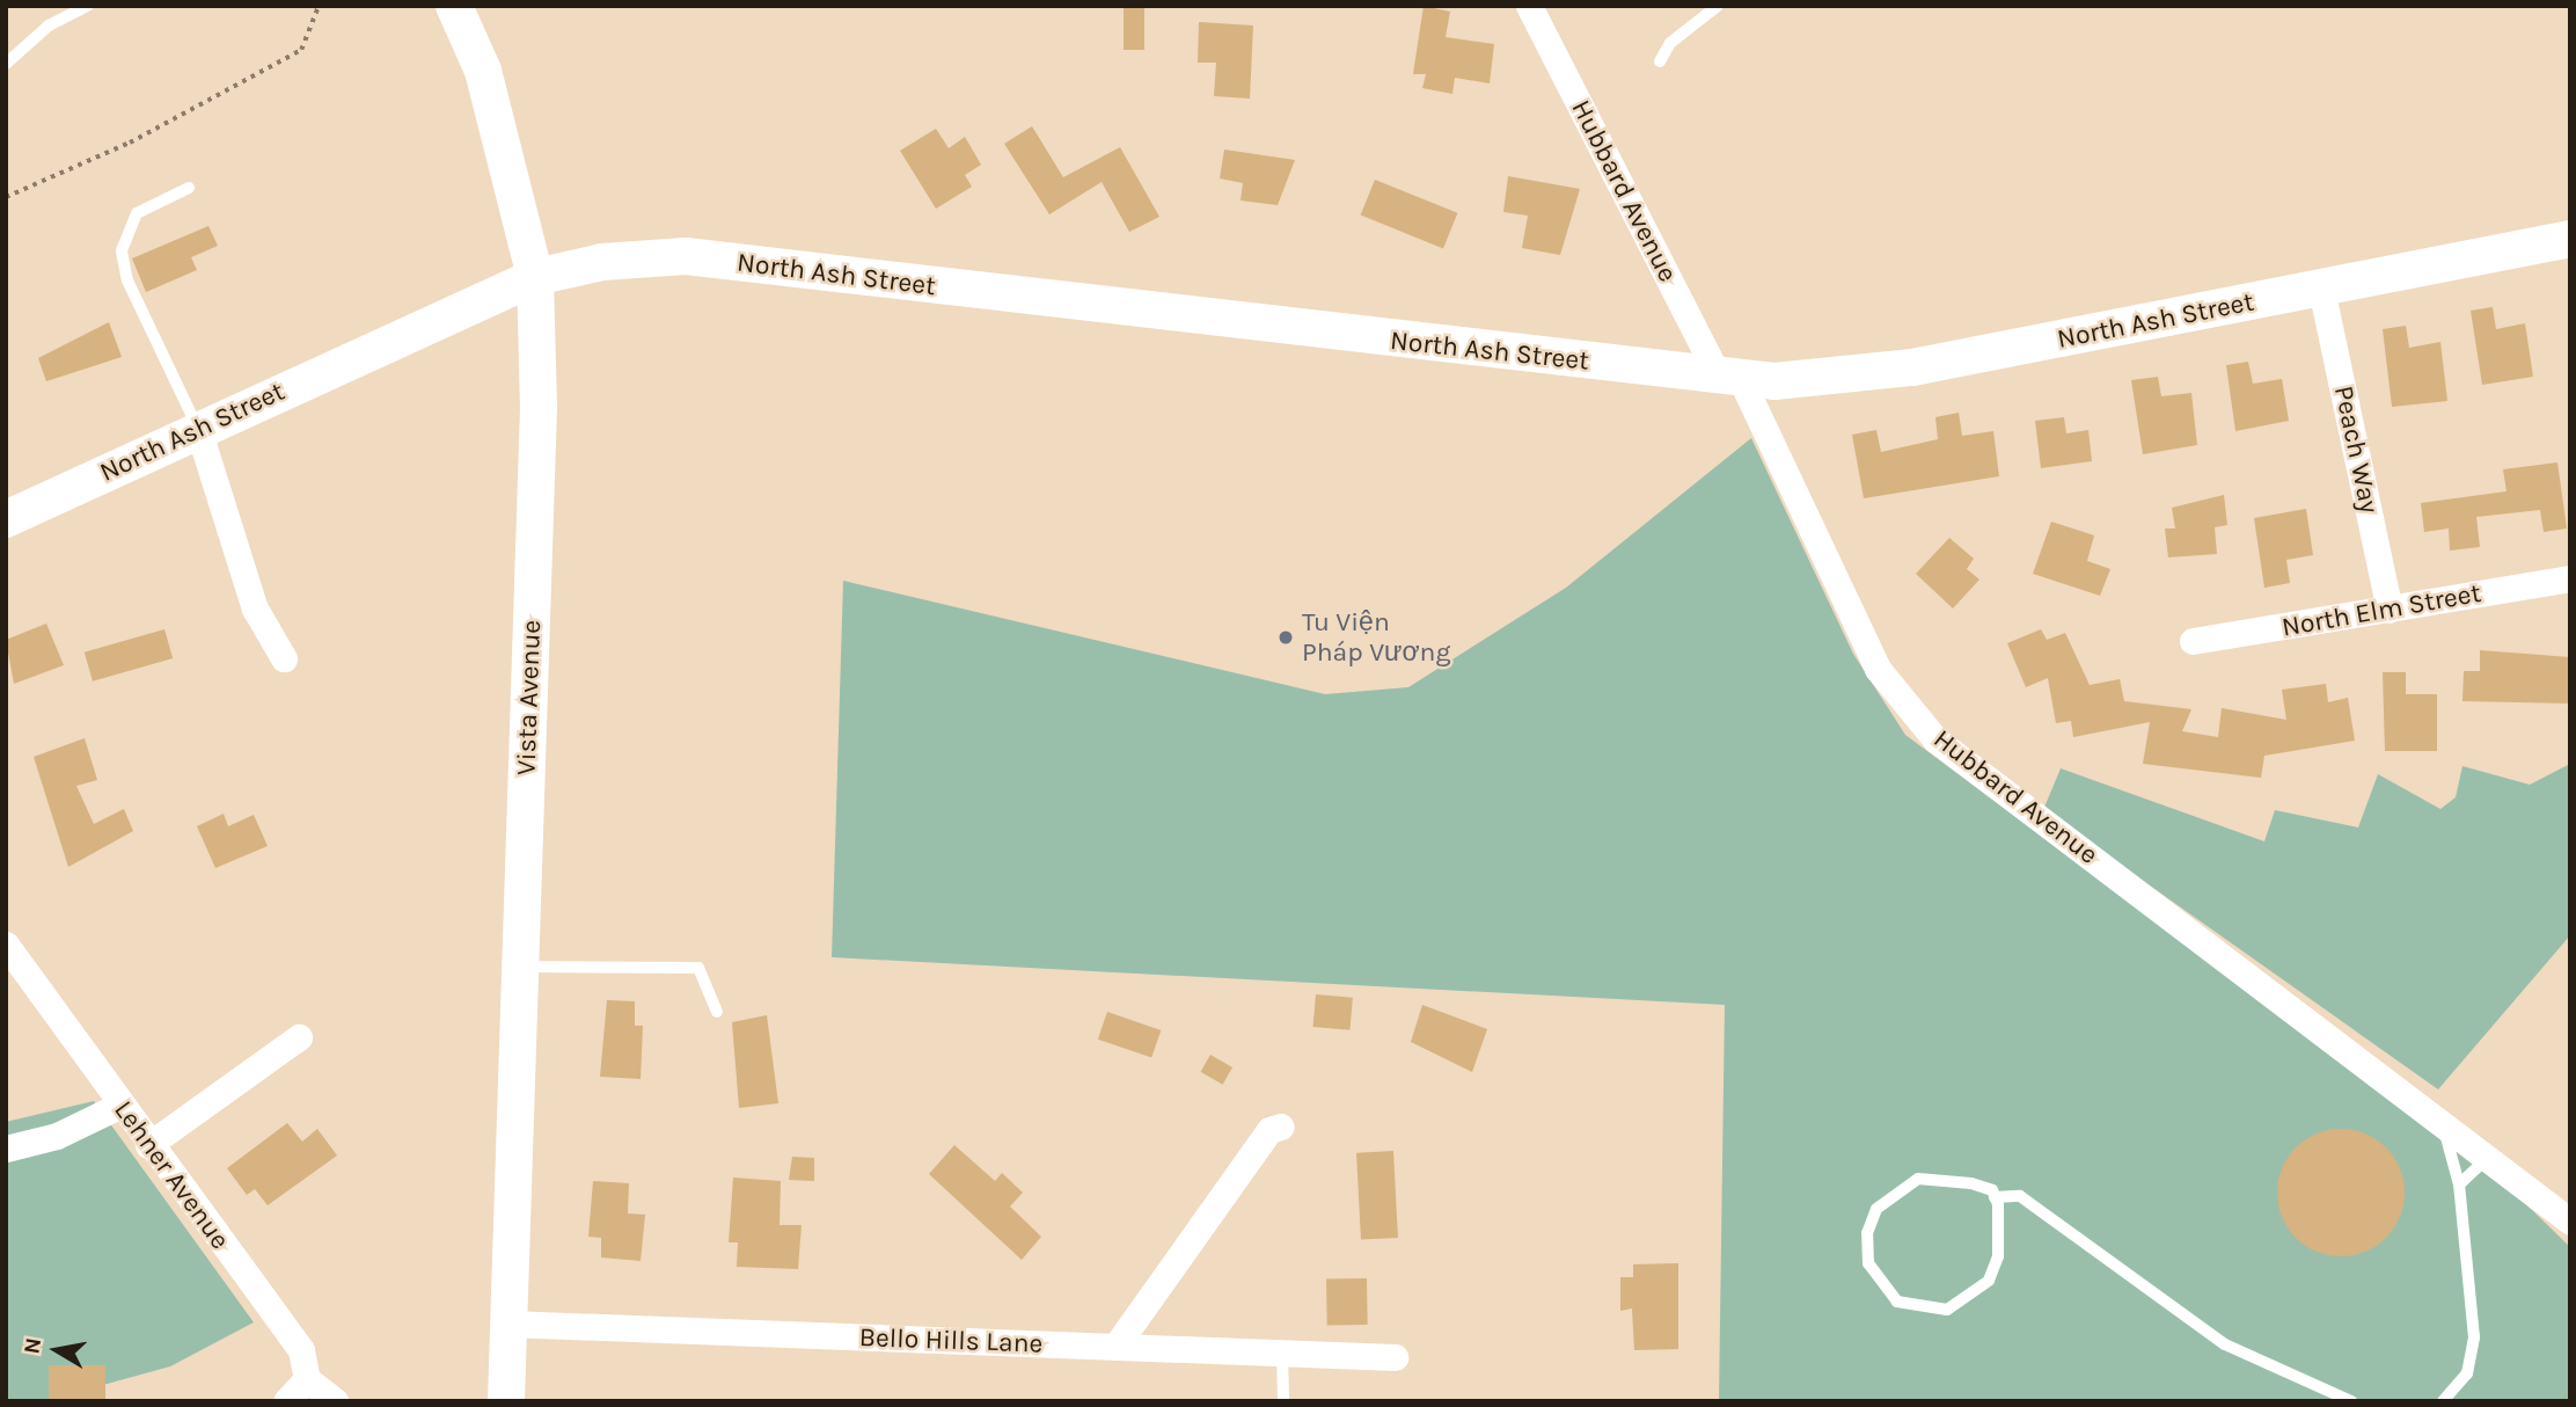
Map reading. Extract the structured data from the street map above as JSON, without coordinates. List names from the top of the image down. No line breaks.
{"streets":{"main road":["North Ash Street","Vista Avenue"],"street":["Hubbard Avenue","Peach Way","North Elm Street","Lehner Avenue","Bello Hills Lane"]},"crossings":[["Hubbard Avenue","North Ash Street"],["North Ash Street","Peach Way"],["North Ash Street","Vista Avenue"],["Peach Way","North Elm Street"],["Vista Avenue","Bello Hills Lane"]],"places":["Tu Viện Pháp Vương"],"north":"left"}
